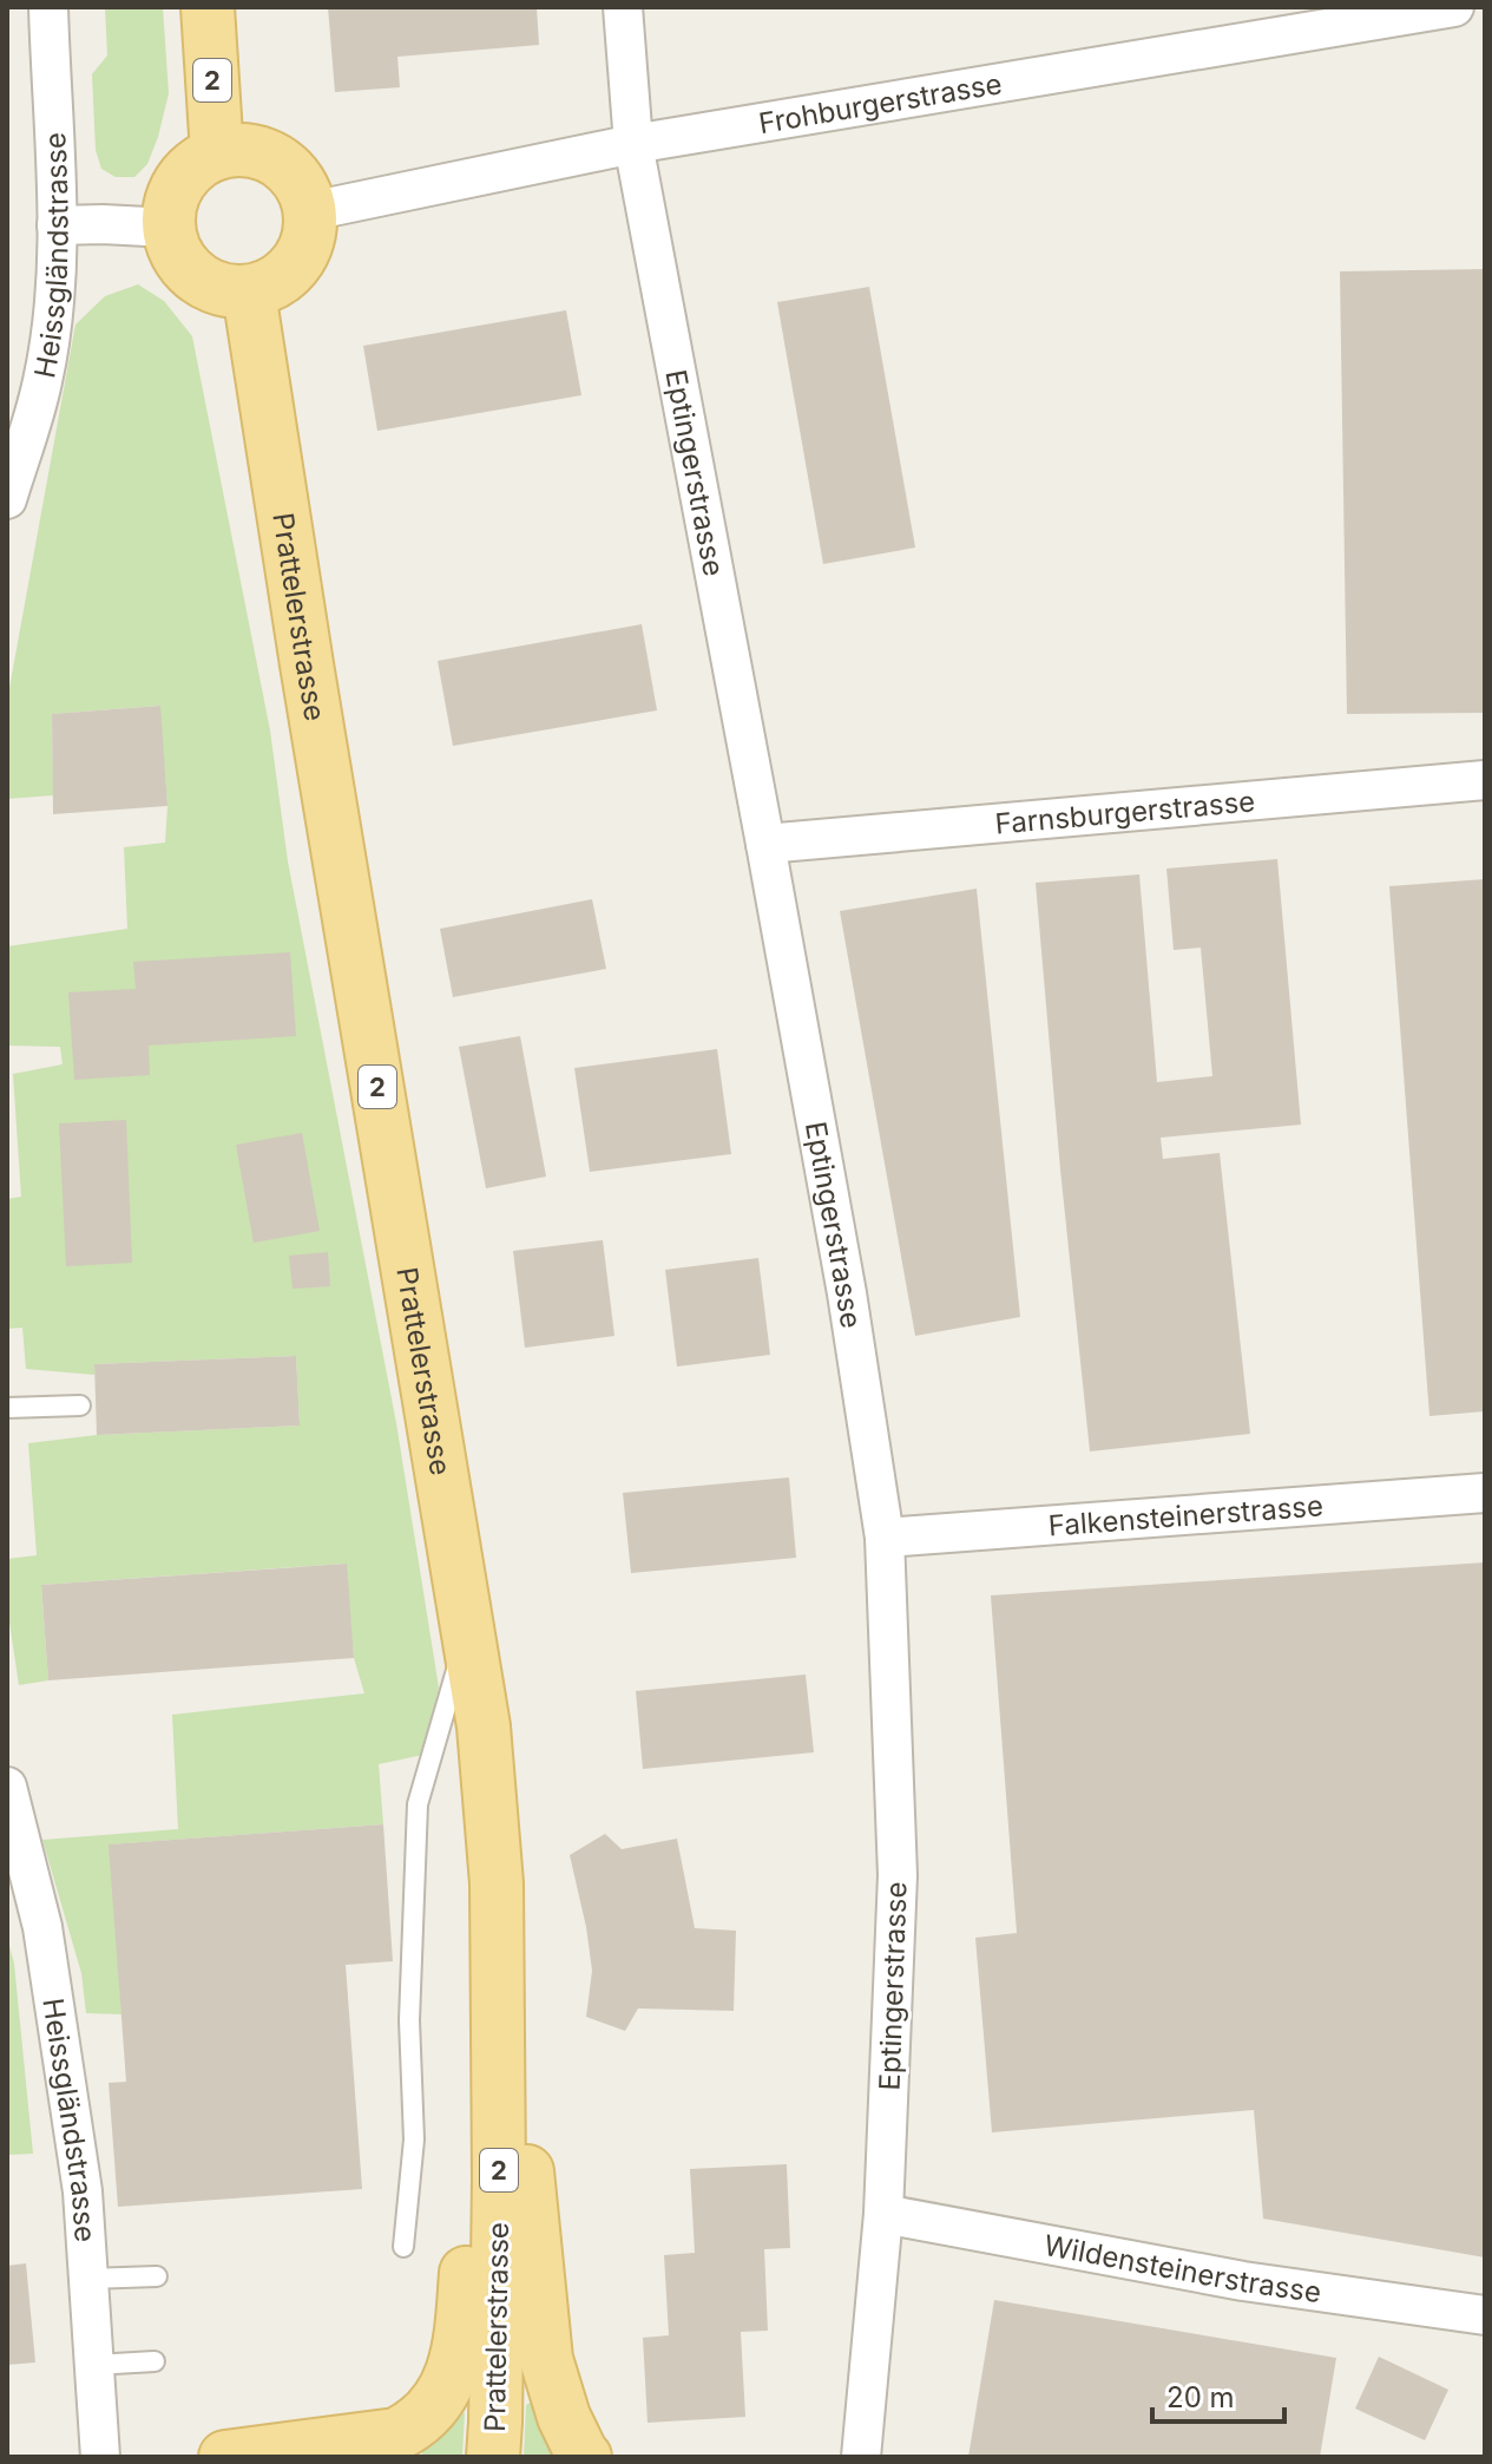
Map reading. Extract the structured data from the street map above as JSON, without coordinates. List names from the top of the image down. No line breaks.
{"streets":{"main road":["2","Prattelerstrasse"],"street":["Frohburgerstrasse","Heissgländstrasse","Eptingerstrasse","Farnsburgerstrasse","Falkensteinerstrasse","Wildensteinerstrasse"]},"crossings":[["2","Frohburgerstrasse"],["2","Prattelerstrasse"],["Frohburgerstrasse","Eptingerstrasse"],["Frohburgerstrasse","Prattelerstrasse"],["Eptingerstrasse","Farnsburgerstrasse"],["Eptingerstrasse","Falkensteinerstrasse"],["Eptingerstrasse","Wildensteinerstrasse"]],"scale_bar":"20 m"}
